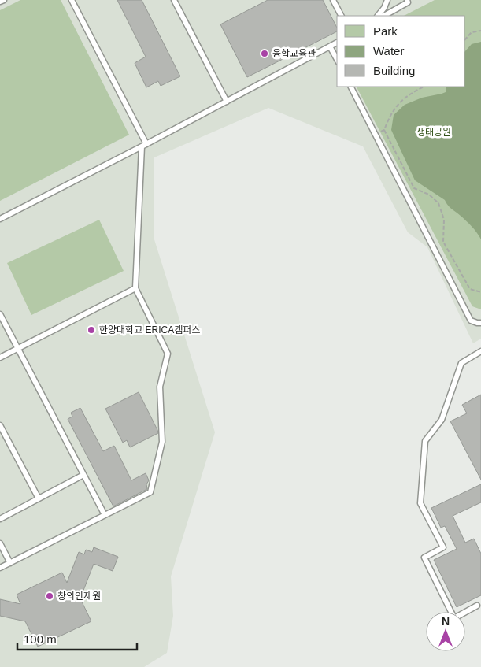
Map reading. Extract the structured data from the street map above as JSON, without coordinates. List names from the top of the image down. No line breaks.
{"parks":["생태공원"],"places":["융합교육관","한양대학교 ERICA캠퍼스","창의인재원"],"legend":["Park","Water","Building"],"scale_bar":"100 m","north":"top"}
